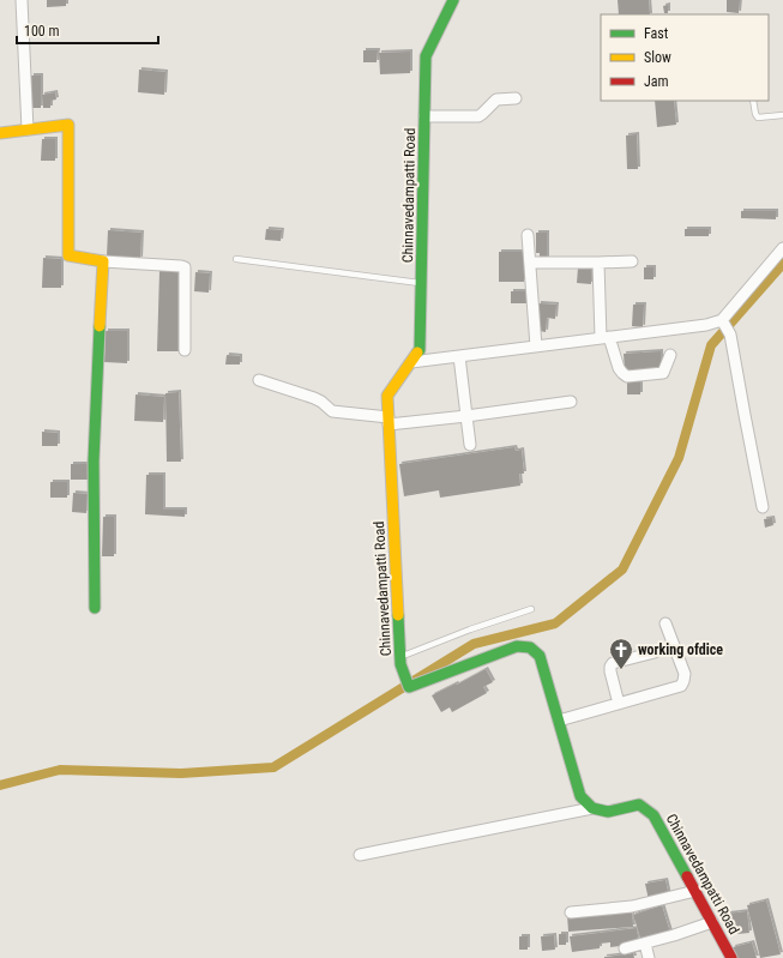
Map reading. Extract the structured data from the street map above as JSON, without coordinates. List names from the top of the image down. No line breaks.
{"streets":{"street":["Chinnavedampatti Road"]},"places":{"church":["working ofdice"]},"legend":["Fast","Slow","Jam"],"scale_bar":"100 m"}
